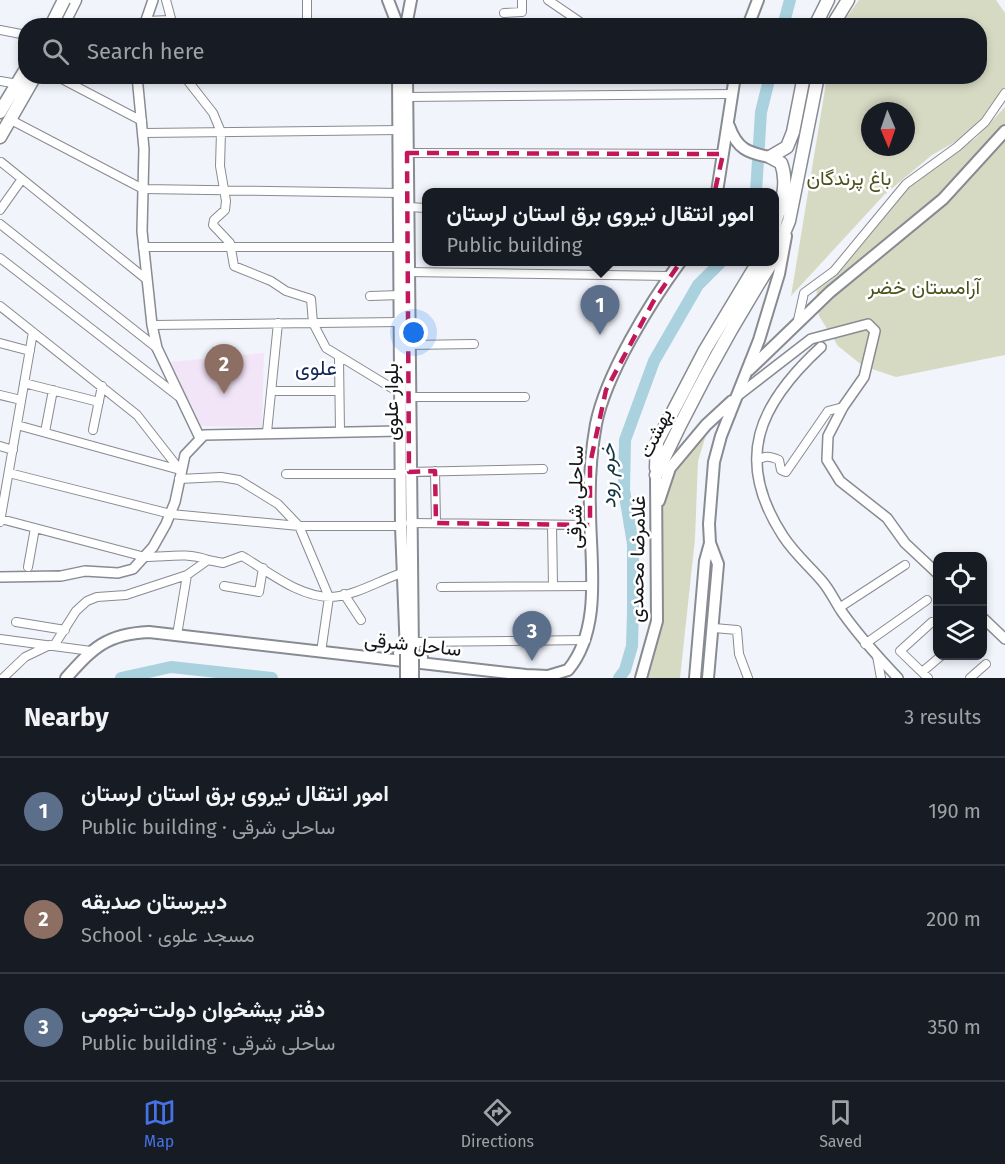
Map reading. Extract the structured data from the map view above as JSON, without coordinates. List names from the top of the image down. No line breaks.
{"streets":{"main road":["بلوار علوی","بهشت","ساحلی شرقی","غلامرضا محمدی","ساحل شرقی"]},"crossings":[["بهشت","غلامرضا محمدی"],["ساحلی شرقی","ساحل شرقی"]],"districts":["علوی"],"water":["خرم رود"],"parks":["باغ پرندگان","آرامستان خضر"],"north":"bottom","page":{"search":"Search here","popup":["امور انتقال نیروی برق استان لرستان","Public building"],"pins":["1","2","3"],"heading":["Nearby","3 results"],"list":[{"mark":"1","name":"امور انتقال نیروی برق استان لرستان","note":"Public building · ساحلی شرقی","value":"190 m"},{"mark":"2","name":"دبیرستان صدیقه","note":"School · مسجد علوی","value":"200 m"},{"mark":"3","name":"دفتر پیشخوان دولت-نجومی","note":"Public building · ساحلی شرقی","value":"350 m"}],"nav":["Map","Directions","Saved"]}}
